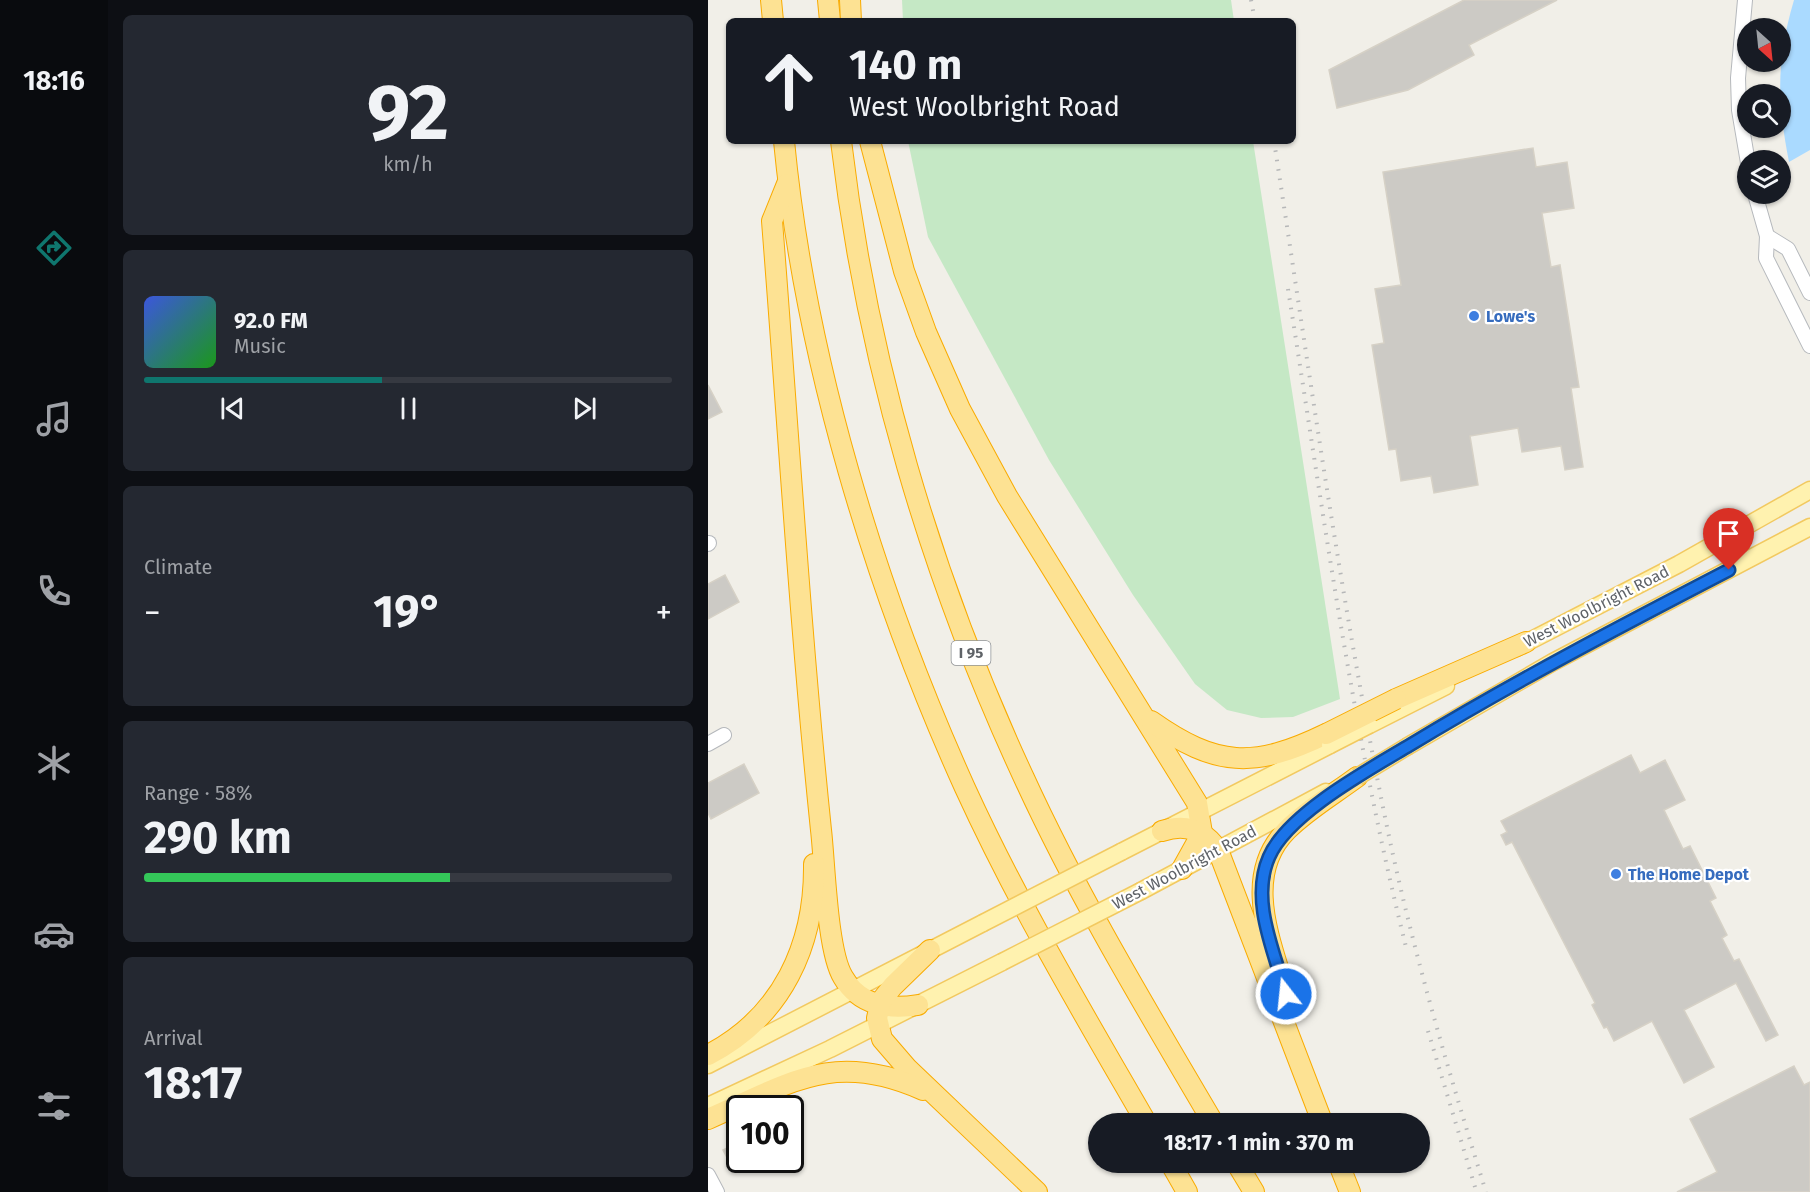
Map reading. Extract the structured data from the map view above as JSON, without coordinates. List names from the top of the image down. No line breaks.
{"streets":{"highway":["I 95"],"main road":["West Woolbright Road"]},"places":["Lowe's","The Home Depot"],"north":"bottom right","page":{"tabs":"18:16","tile":[["92","km/h"],"Climate",["Range · 58%","290 km"],["Arrival","18:17"]],"turn":["140 m","West Woolbright Road"],"song":["92.0 FM","Music"],"heat":["−","19°","+"],"limit":"100","trip":"18:17 · 1 min · 370 m"}}
